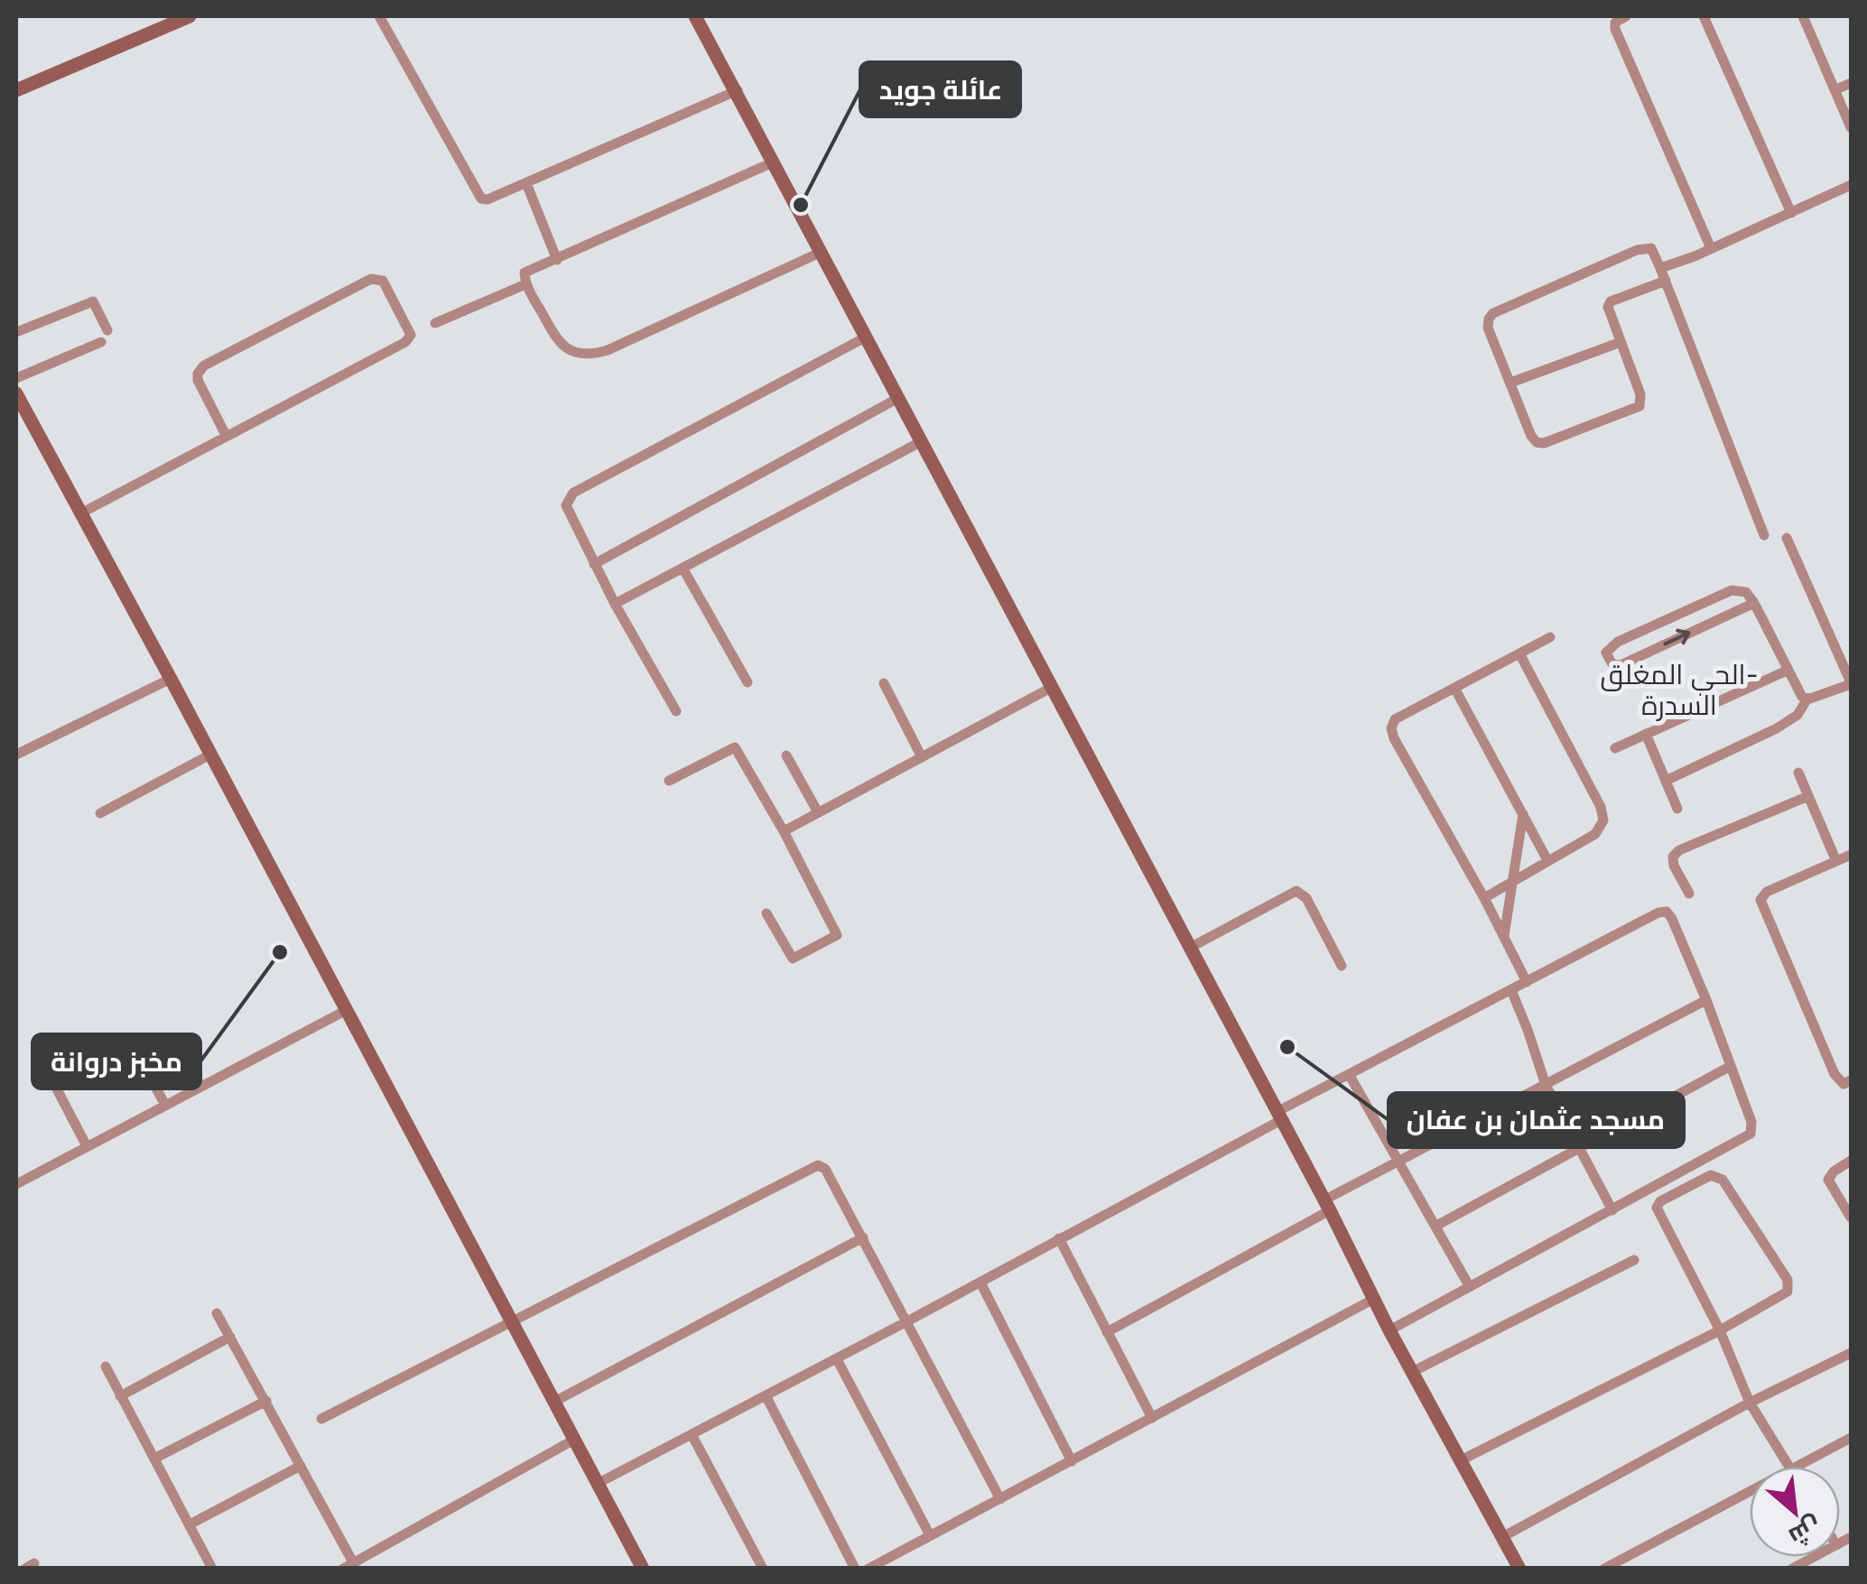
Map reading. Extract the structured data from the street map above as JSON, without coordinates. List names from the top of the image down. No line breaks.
{"districts":["الحي المغلق- السدرة"],"places":["عائلة جويد","مخبز دروانة","مسجد عثمان بن عفان"],"north":"bottom right"}
